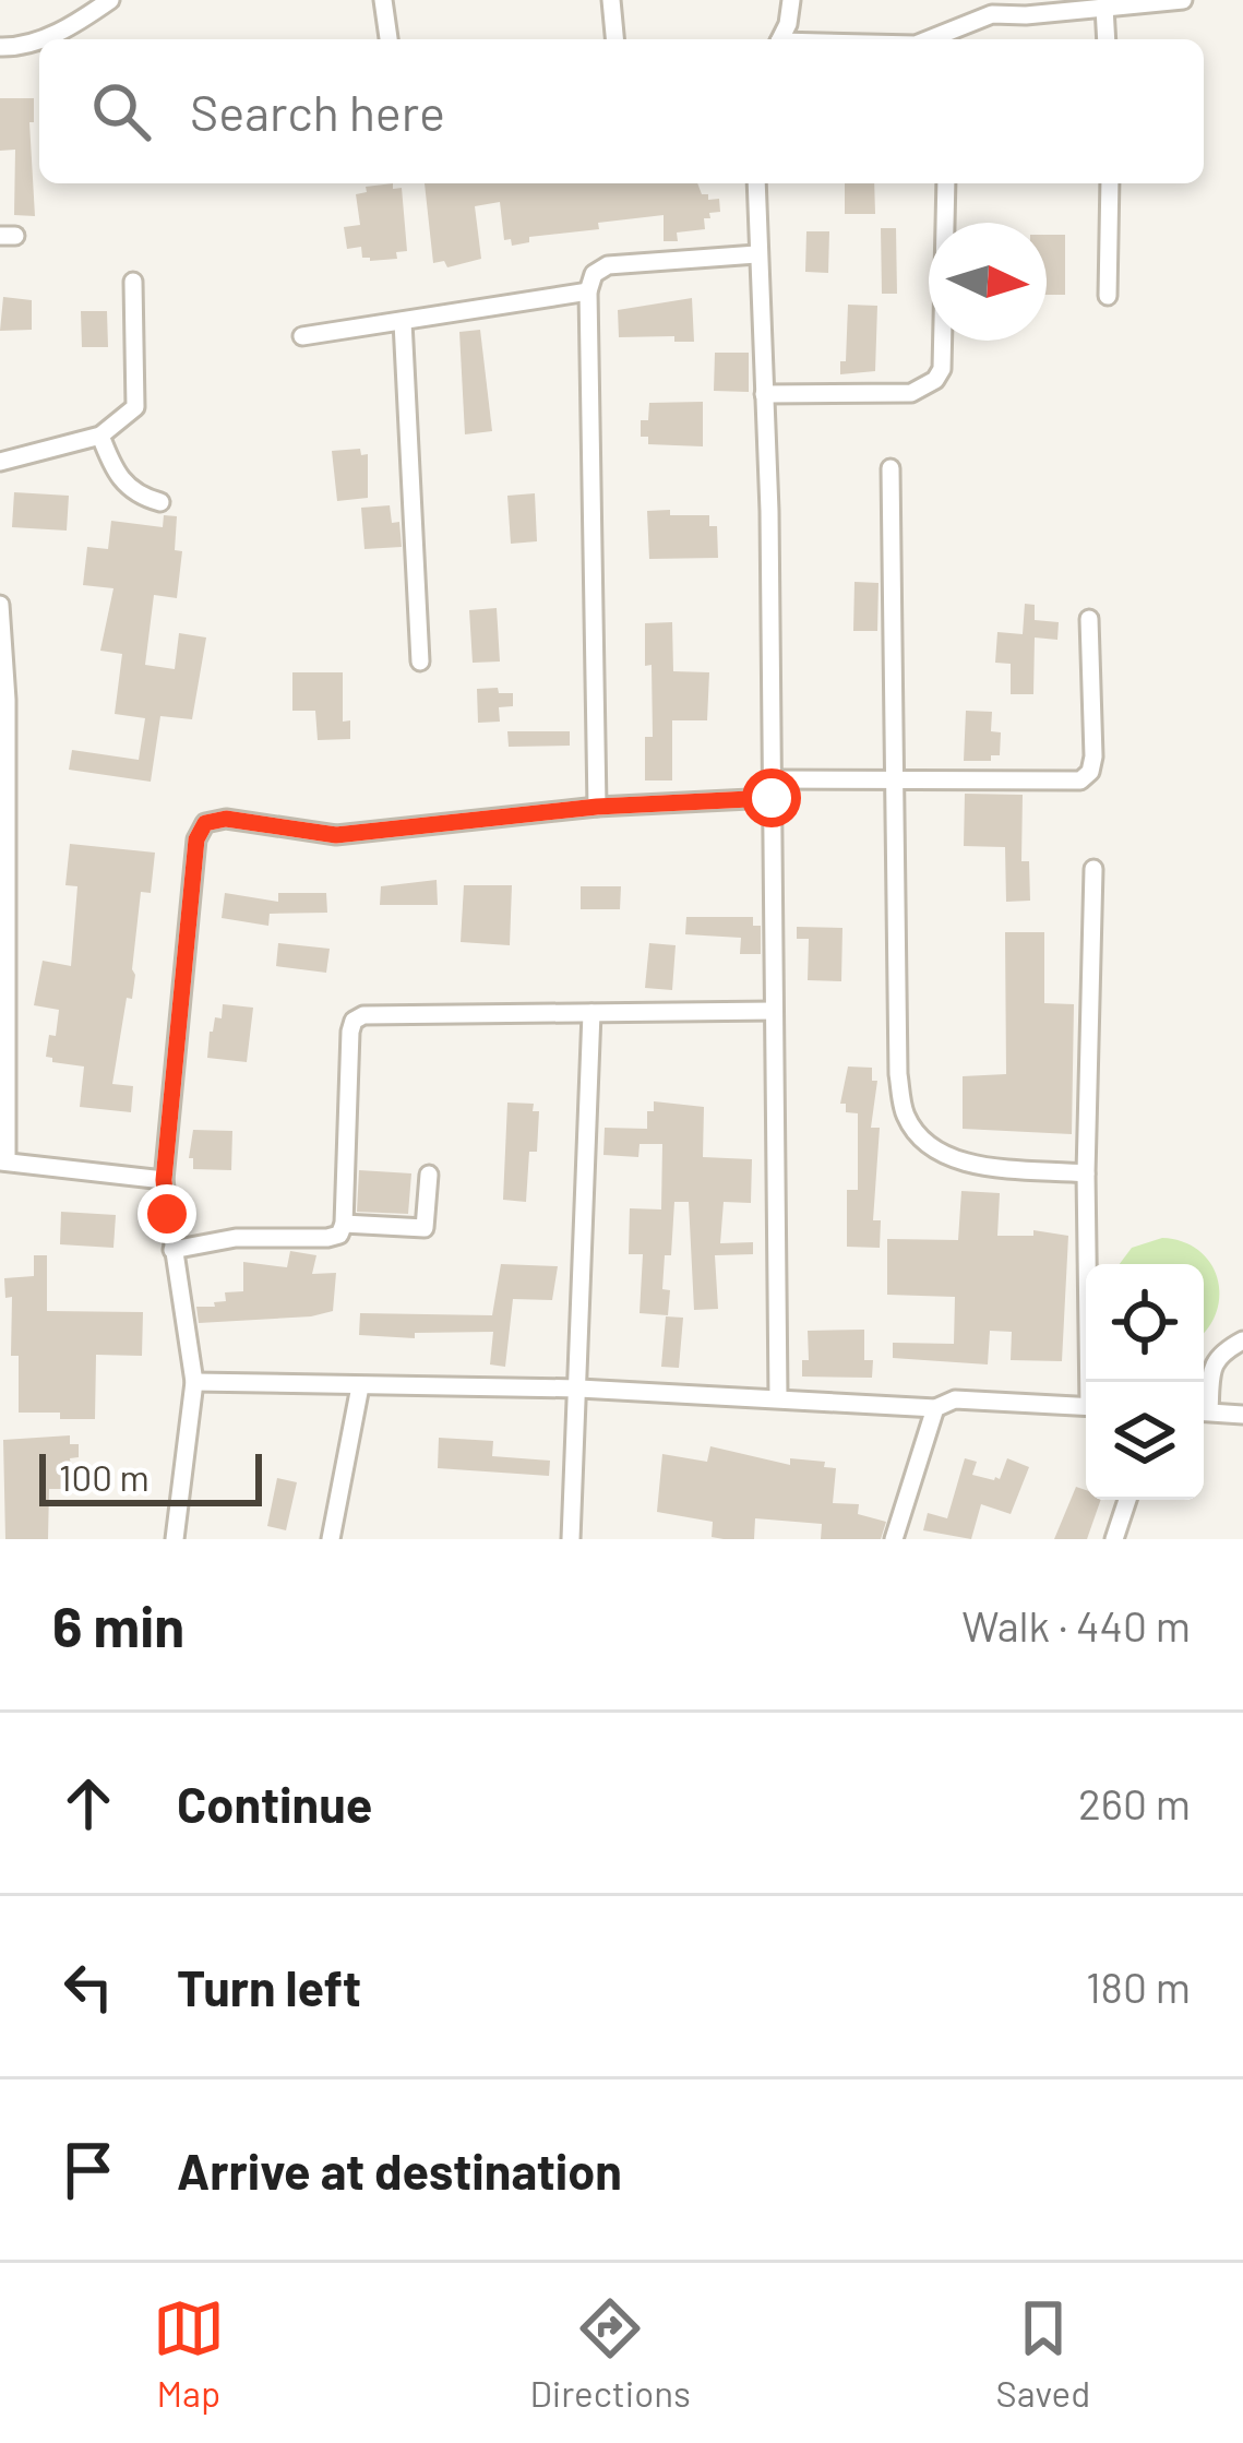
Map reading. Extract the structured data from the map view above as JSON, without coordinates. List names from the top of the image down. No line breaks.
{"scale_bar":"100 m","north":"right","page":{"search":"Search here","scale":"100 m","heading":["6 min","Walk · 440 m"],"list":[["Continue","260 m"],["Turn left","180 m"],"Arrive at destination"],"nav":["Map","Directions","Saved"]}}
